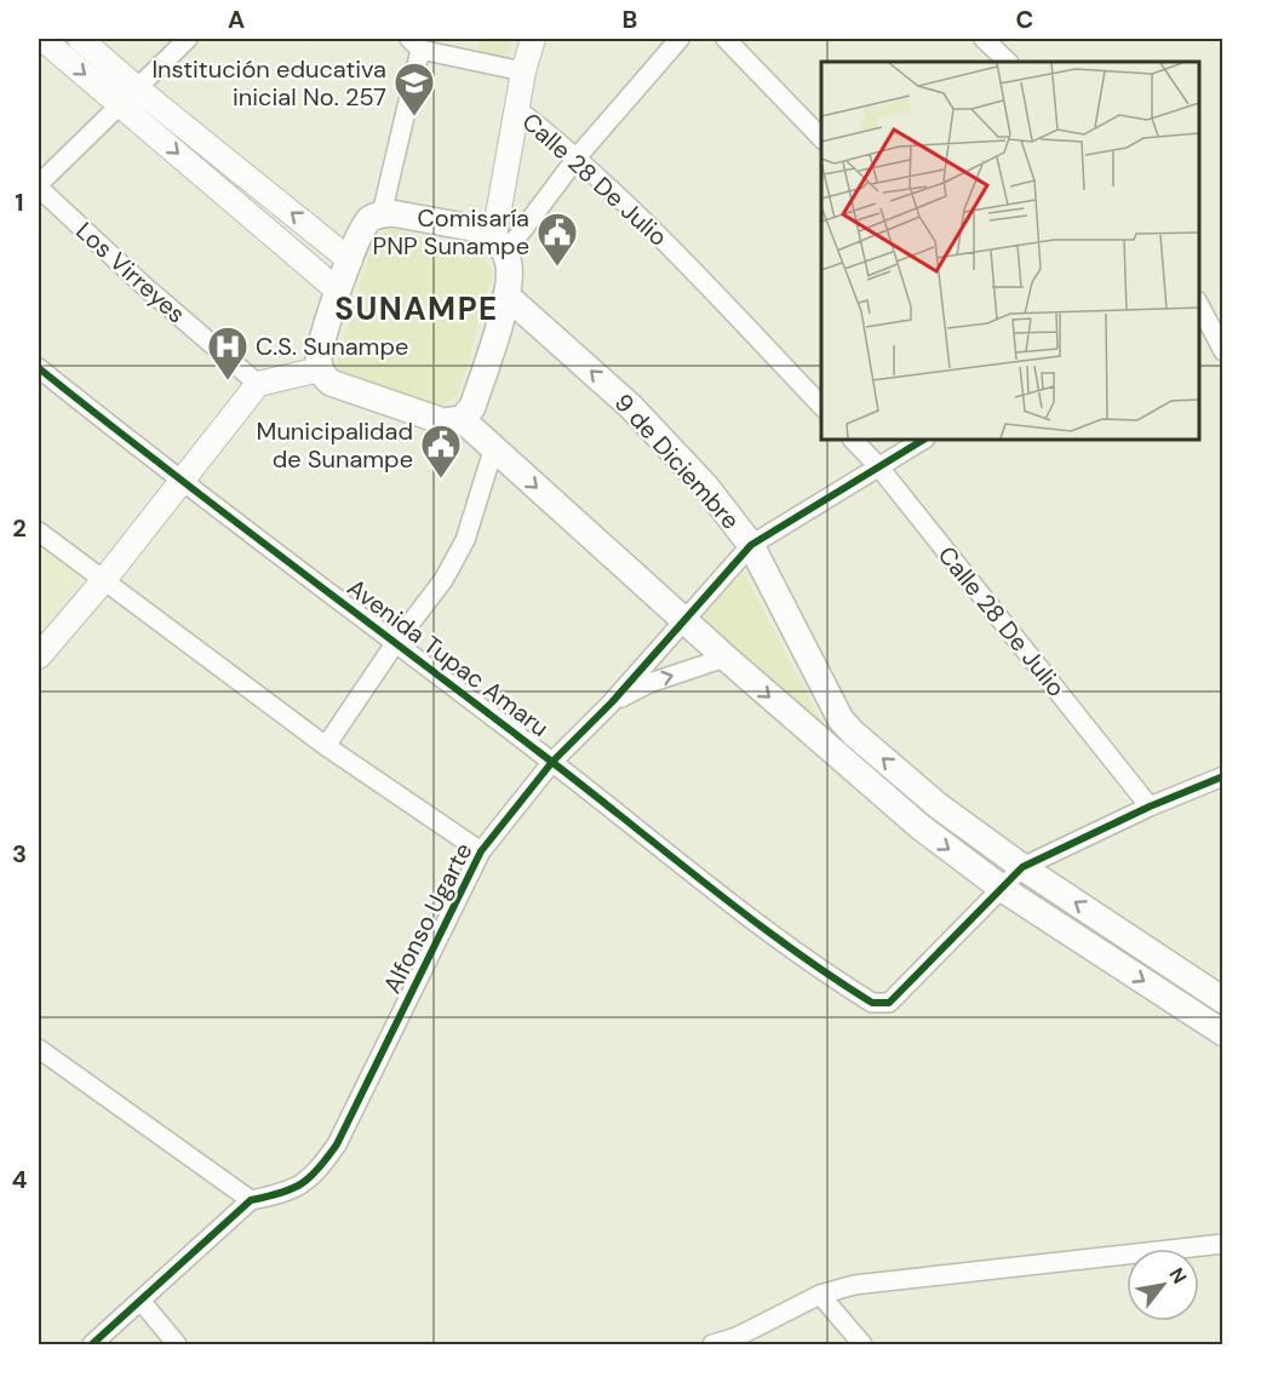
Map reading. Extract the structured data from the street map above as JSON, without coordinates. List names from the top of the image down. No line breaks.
{"streets":{"main road":["9 de Diciembre"],"street":["Calle 28 De Julio","Los Virreyes","Avenida Tupac Amaru","Alfonso Ugarte"]},"crossings":[["Calle 28 De Julio","Alfonso Ugarte"],["9 de Diciembre","Alfonso Ugarte"],["Avenida Tupac Amaru","Alfonso Ugarte"]],"districts":["SUNAMPE"],"places":{"school or university":["Institución educativa inicial No. 257"],"public building":["Comisaría PNP Sunampe","Municipalidad de Sunampe"],"hospital":["C.S. Sunampe"]},"north":"top right","grid":{"columns":["A","B","C"],"rows":["1","2","3","4"]}}
